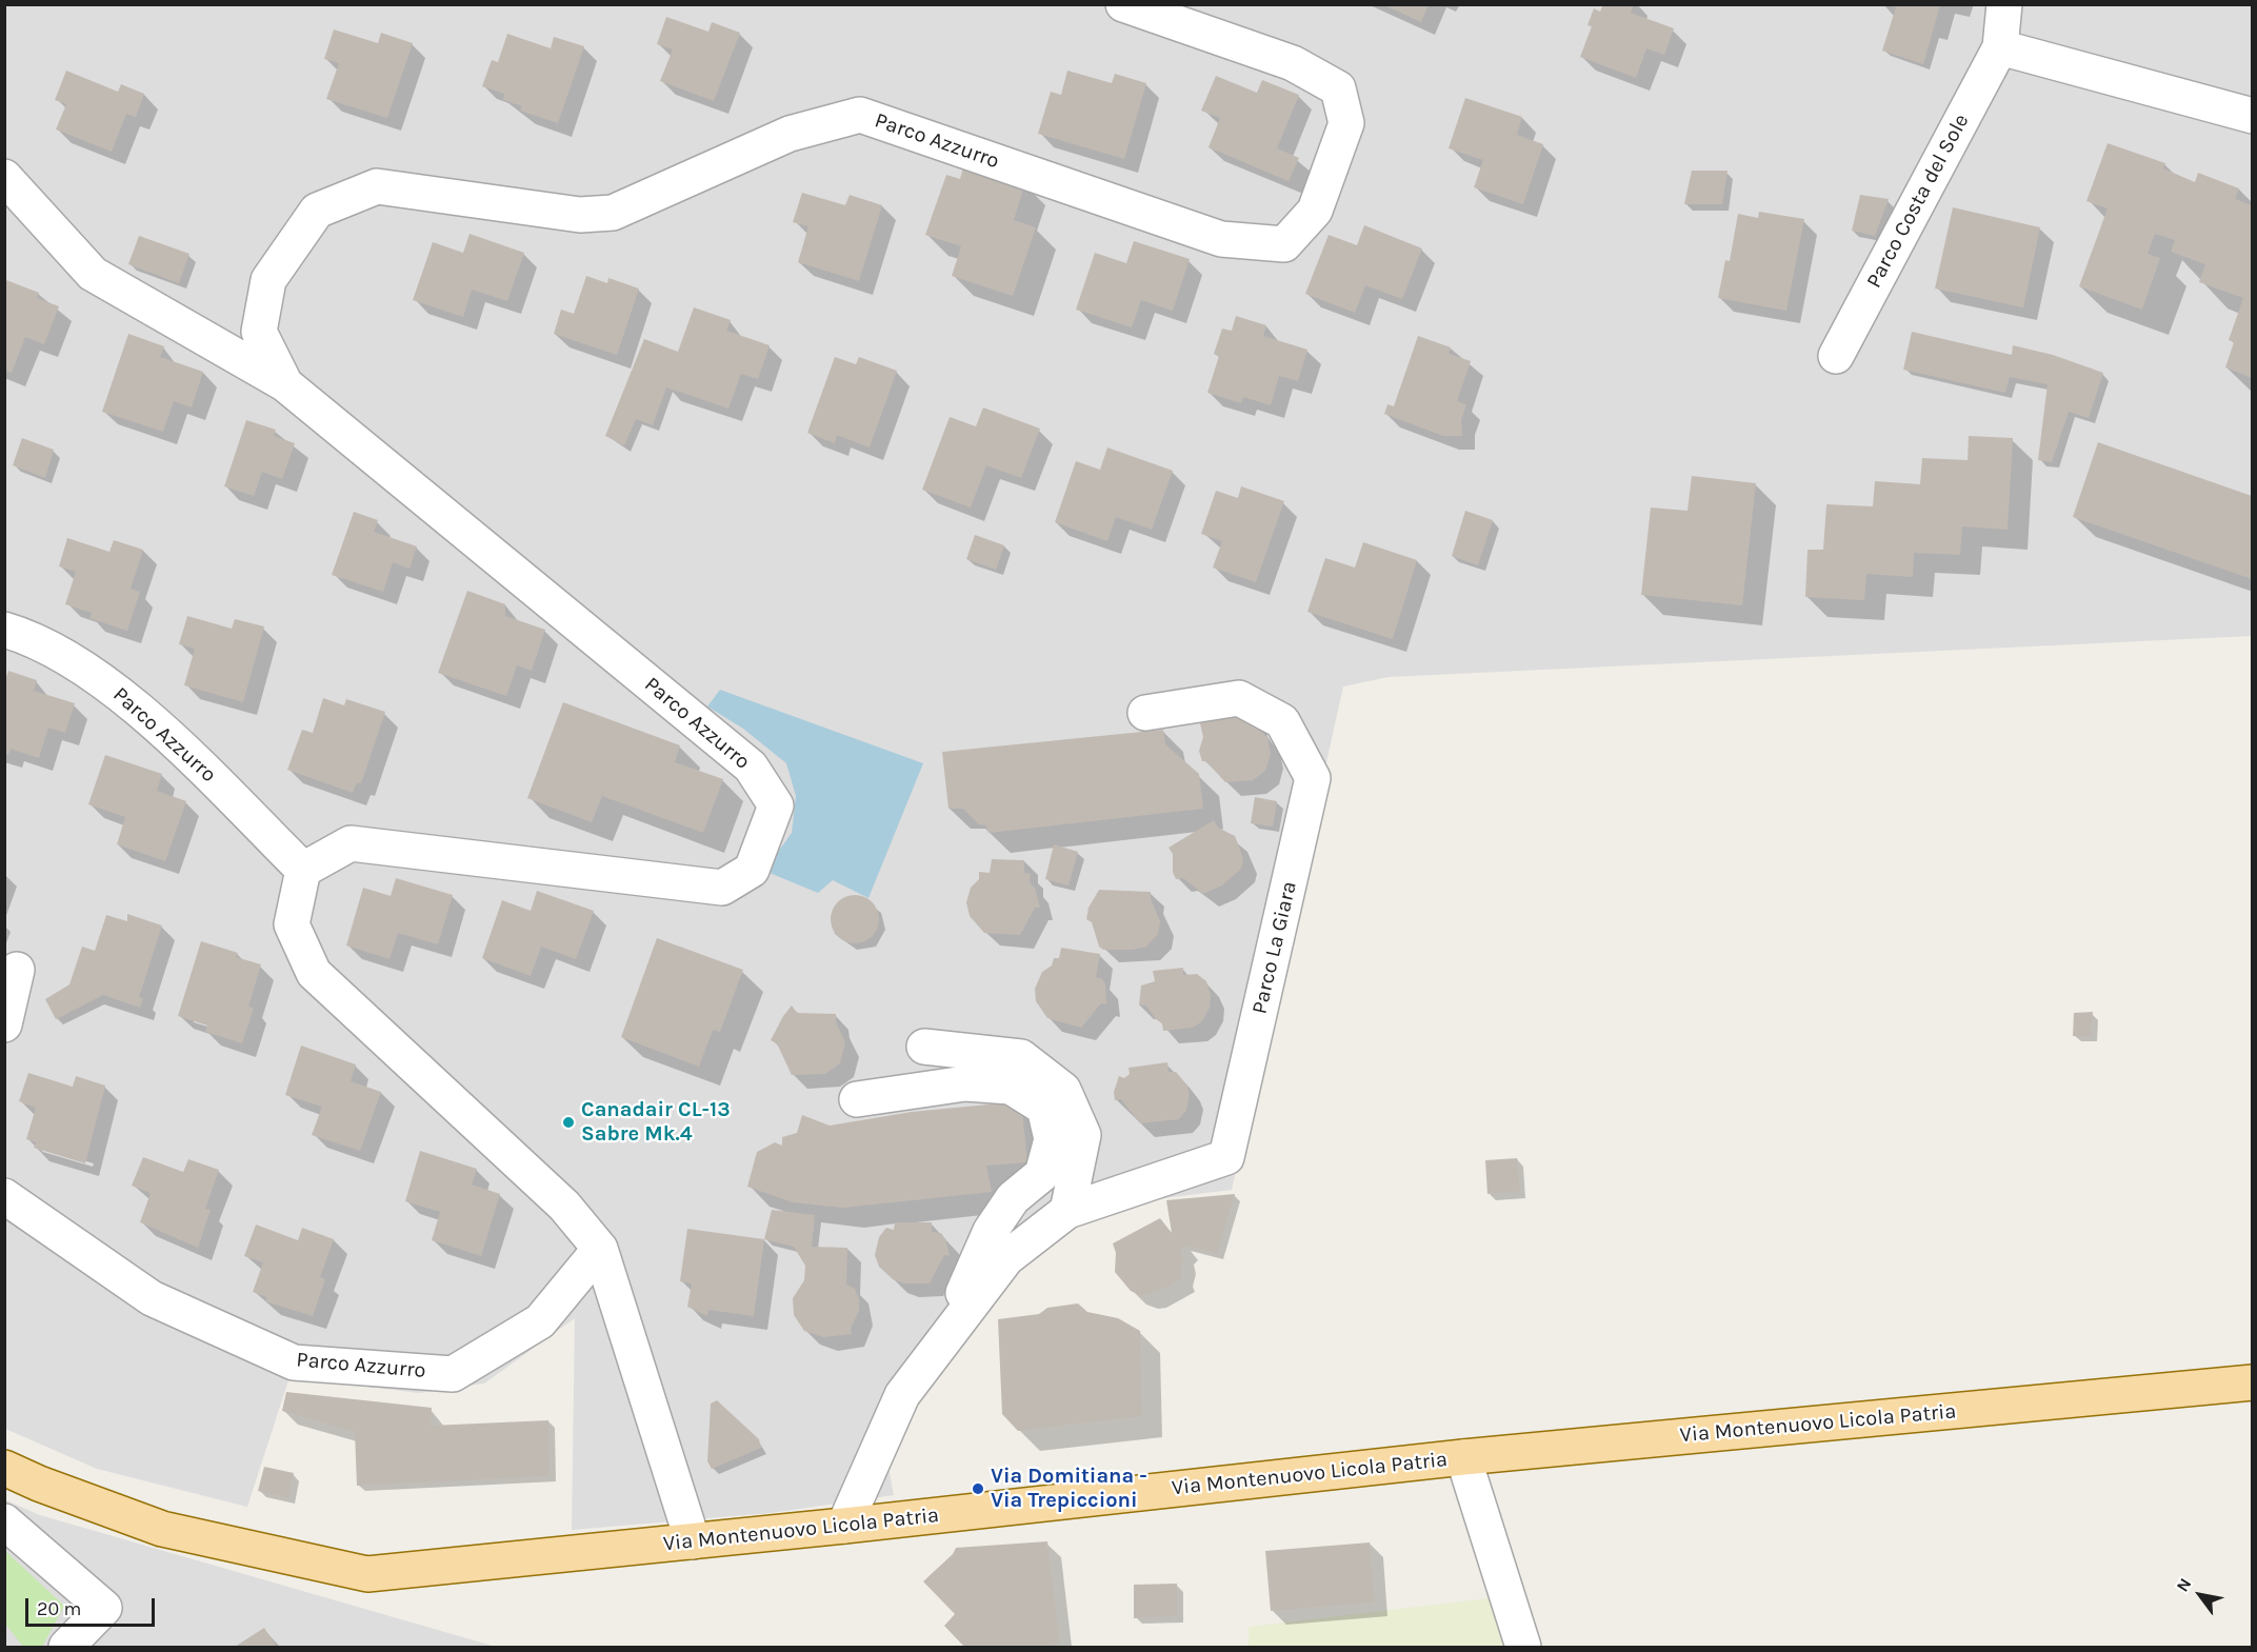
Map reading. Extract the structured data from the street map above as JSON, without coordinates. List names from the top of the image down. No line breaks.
{"streets":{"main road":["Via Montenuovo Licola Patria"],"street":["Parco Azzurro","Parco Costa del Sole","Parco La Giara"]},"crossings":[["Parco La Giara","Via Montenuovo Licola Patria"]],"places":["Canadair CL-13 Sabre Mk.4","Via Domitiana - Via Trepiccioni"],"scale_bar":"20 m","north":"top left"}
